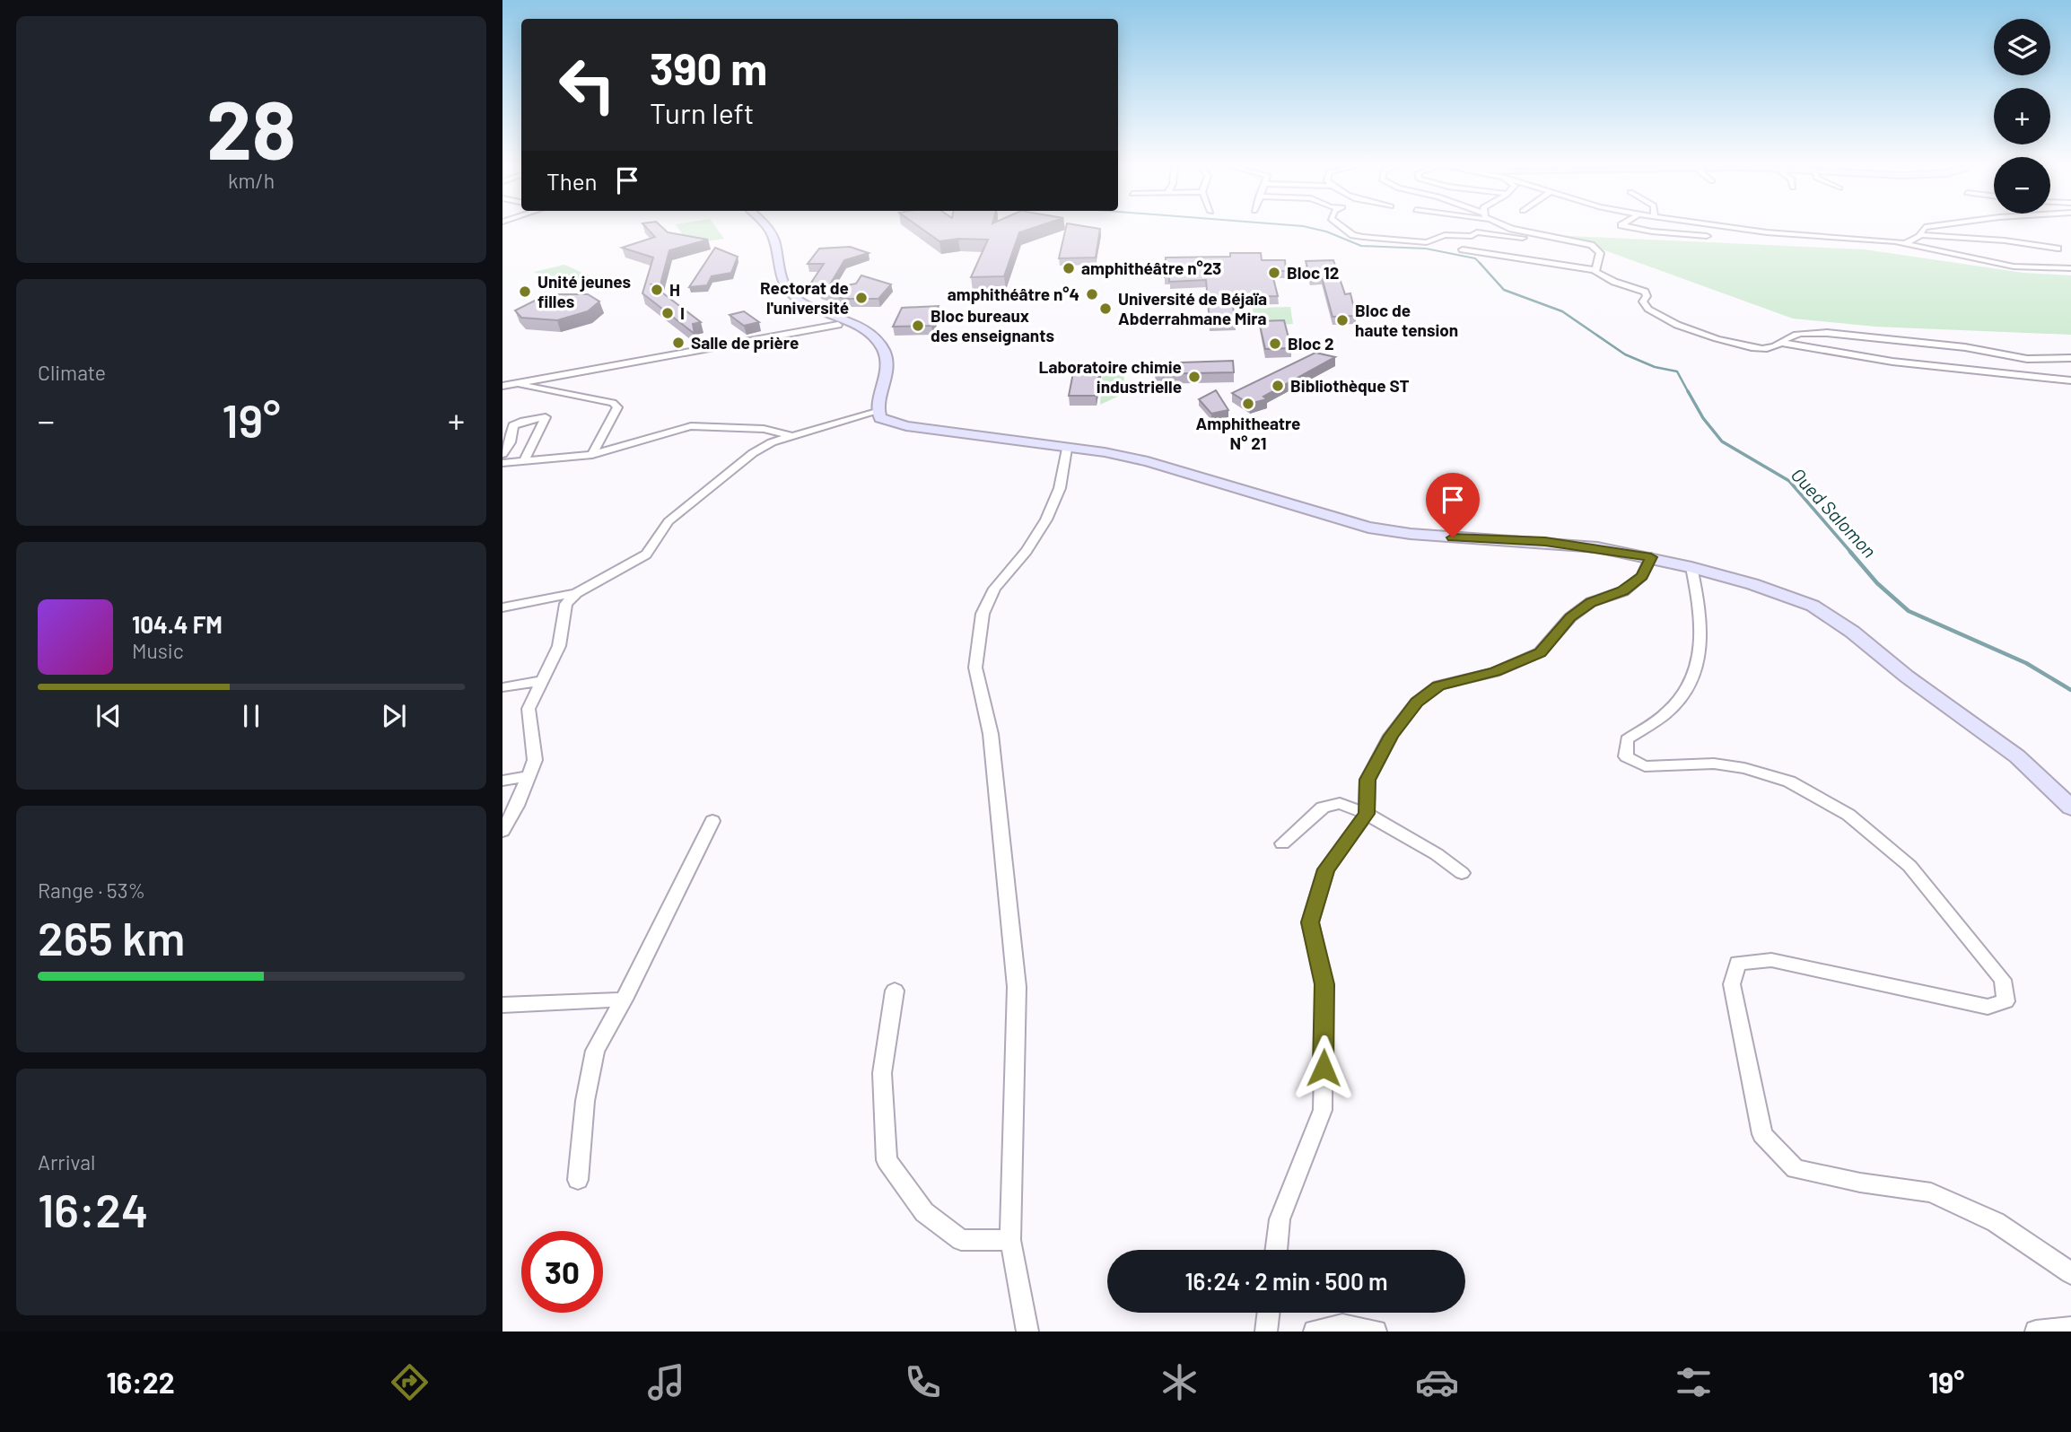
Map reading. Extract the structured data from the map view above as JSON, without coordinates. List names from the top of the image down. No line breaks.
{"water":["Oued Salomon"],"places":["amphithéâtre n°23","Bloc 12","H","Unité jeunes filles","amphithéâtre n°4","Rectorat de l'université","Université de Béjaïa Abderrahmane Mira","I","Bloc de haute tension","Bloc bureaux des enseignants","Salle de prière","Bloc 2","Laboratoire chimie industrielle","Bibliothèque ST","Amphitheatre N° 21"],"page":{"tile":[["28","km/h"],"Climate",["Range · 53%","265 km"],["Arrival","16:24"]],"map_buttons":["+","−"],"turn":["390 m","Turn left"],"then":"Then","heat":["−","19°","+"],"song":["104.4 FM","Music"],"limit":"30","trip":"16:24 · 2 min · 500 m","tabs":["16:22","19°"]}}
